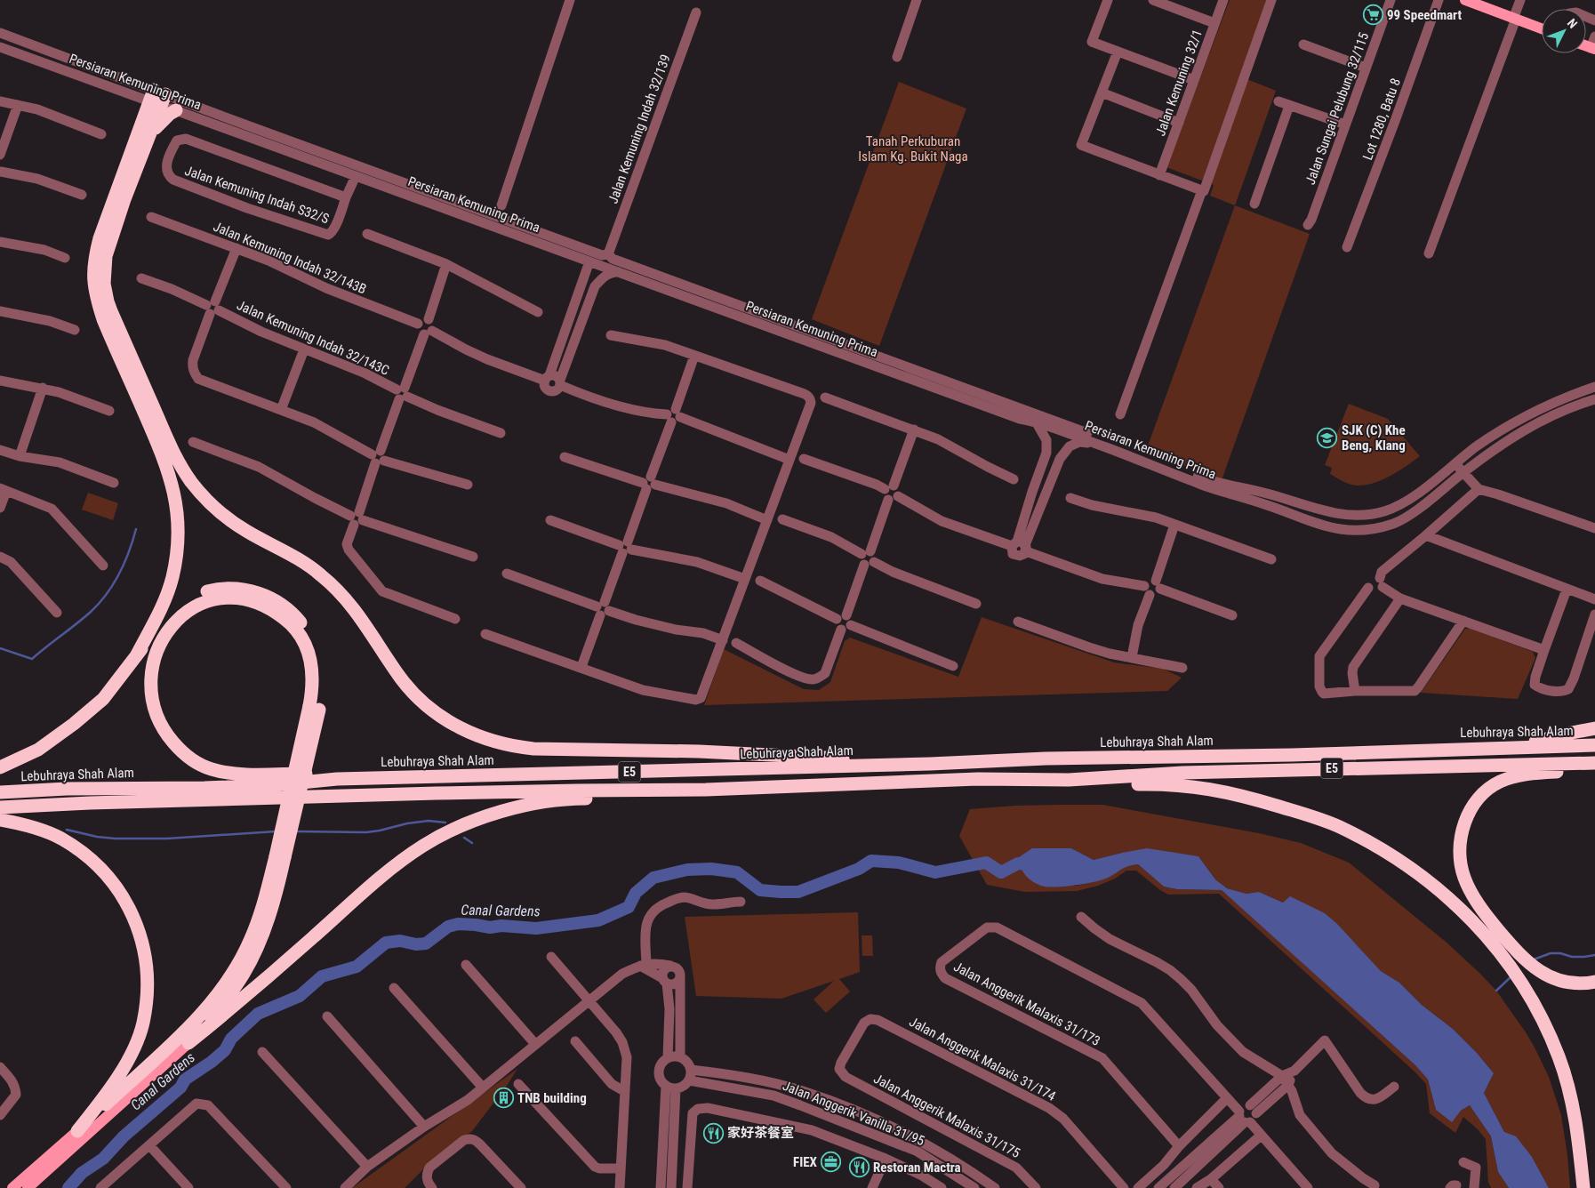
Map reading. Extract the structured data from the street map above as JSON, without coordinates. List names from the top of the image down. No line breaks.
{"streets":{"highway":["Lebuhraya Shah Alam","E5"],"street":["Persiaran Kemuning Prima","Jalan Kemuning 32/1","Jalan Sungai Pelubung 32/115","Lot 1280, Batu 8","Jalan Kemuning Indah 32/139","Jalan Kemuning Indah S32/S","Jalan Kemuning Indah 32/143B","Jalan Kemuning Indah 32/143C","Jalan Anggerik Malaxis 31/173","Jalan Anggerik Malaxis 31/174","Jalan Anggerik Vanilla 31/95","Jalan Anggerik Malaxis 31/175"]},"crossings":[["Persiaran Kemuning Prima","Jalan Kemuning Indah 32/139"],["Persiaran Kemuning Prima","Jalan Kemuning Indah S32/S"],["Jalan Anggerik Malaxis 31/174","Jalan Anggerik Malaxis 31/175"]],"water":["Canal Gardens"],"parks":["Tanah Perkuburan Islam Kg. Bukit Naga"],"places":{"supermarket":["99 Speedmart"],"school or university":["SJK (C) Khe Beng, Klang"],"building":["TNB building"],"restaurant":["家好茶餐室","Restoran Mactra"],"office":["FIEX"]},"north":"top right"}
